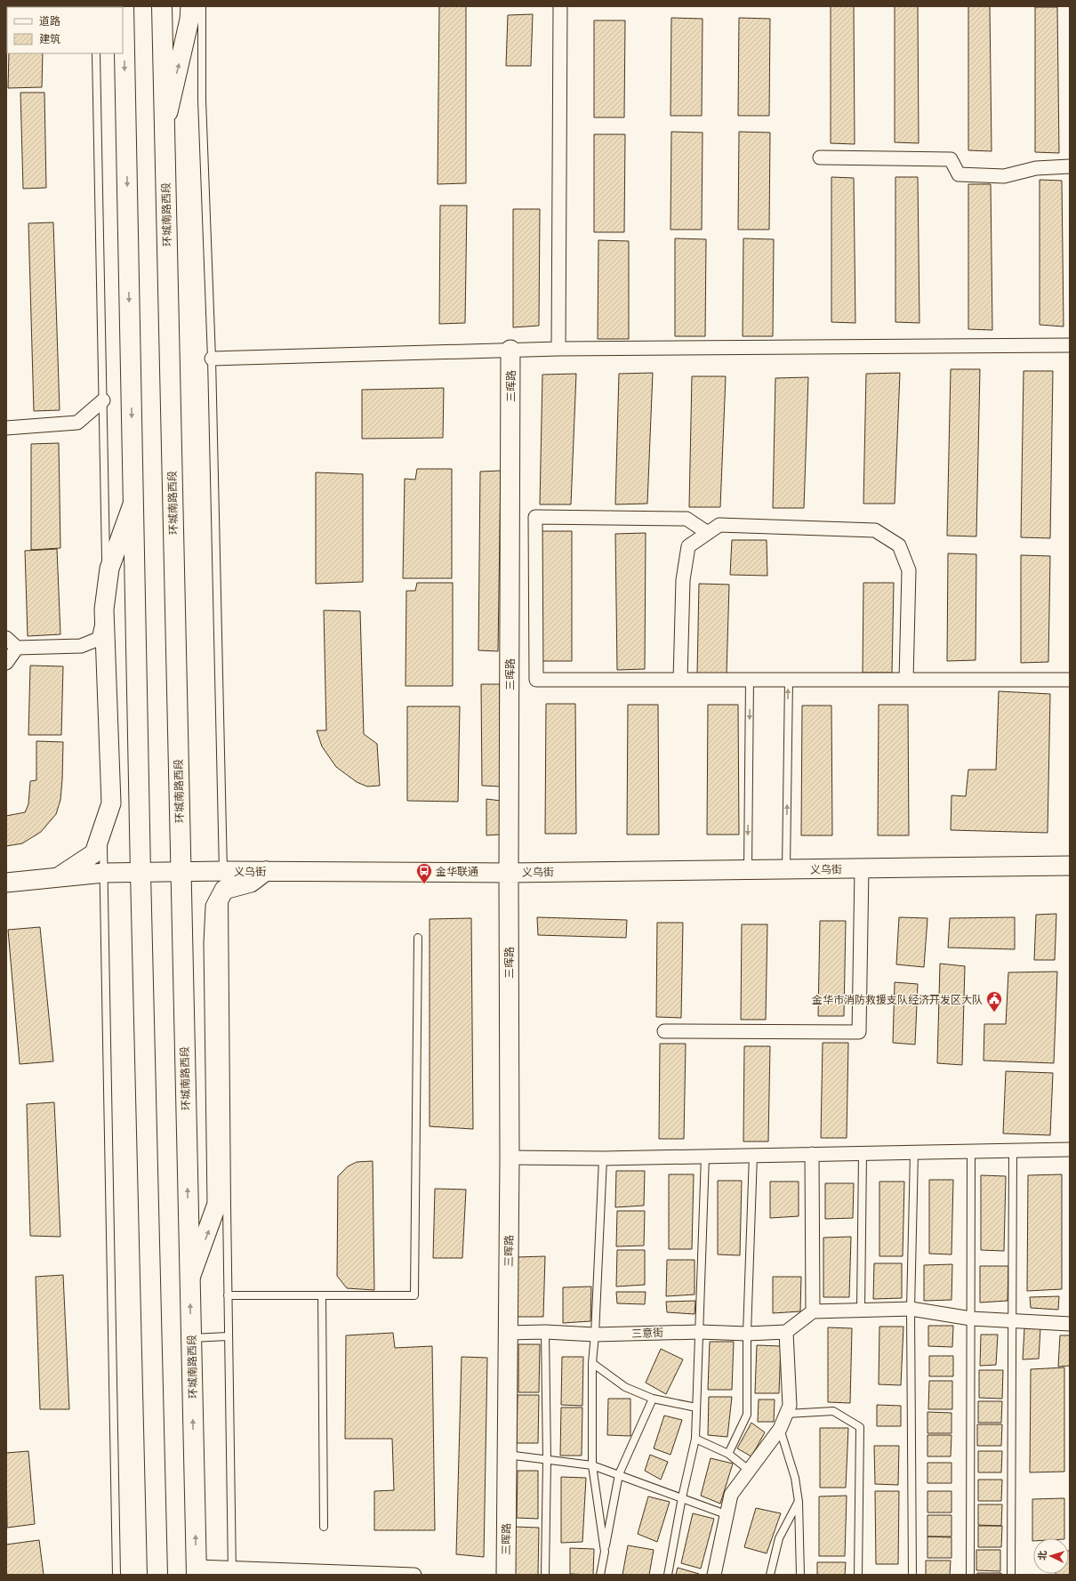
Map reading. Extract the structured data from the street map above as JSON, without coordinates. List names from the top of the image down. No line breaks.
{"streets":{"main road":["环城南路西段"],"street":["三晖路","义乌街","三意街"]},"crossings":[["环城南路西段","义乌街"],["三晖路","义乌街"],["三晖路","三意街"]],"places":{"bus stop":["金华联通"],"public building":["金华市消防救援支队经济开发区大队"]},"legend":["道路","建筑"],"north":"left"}
